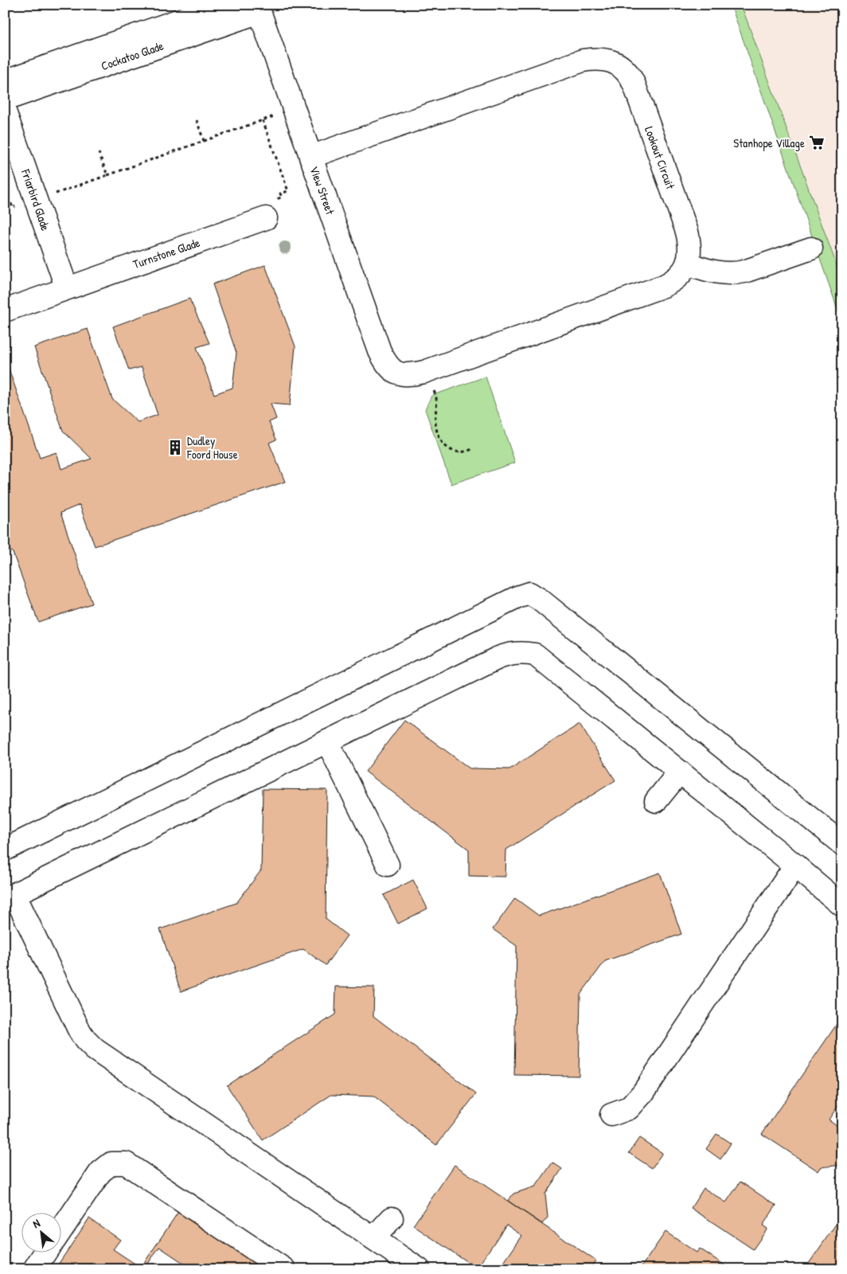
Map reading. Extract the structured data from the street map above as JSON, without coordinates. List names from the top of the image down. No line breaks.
{"streets":{"street":["Cockatoo Glade","Lookout Circuit","View Street","Friarbird Glade","Turnstone Glade"]},"crossings":[["Cockatoo Glade","View Street"],["Lookout Circuit","View Street"],["Friarbird Glade","Turnstone Glade"]],"places":{"supermarket":["Stanhope Village"],"building":["Dudley Foord House"]},"north":"top left"}
